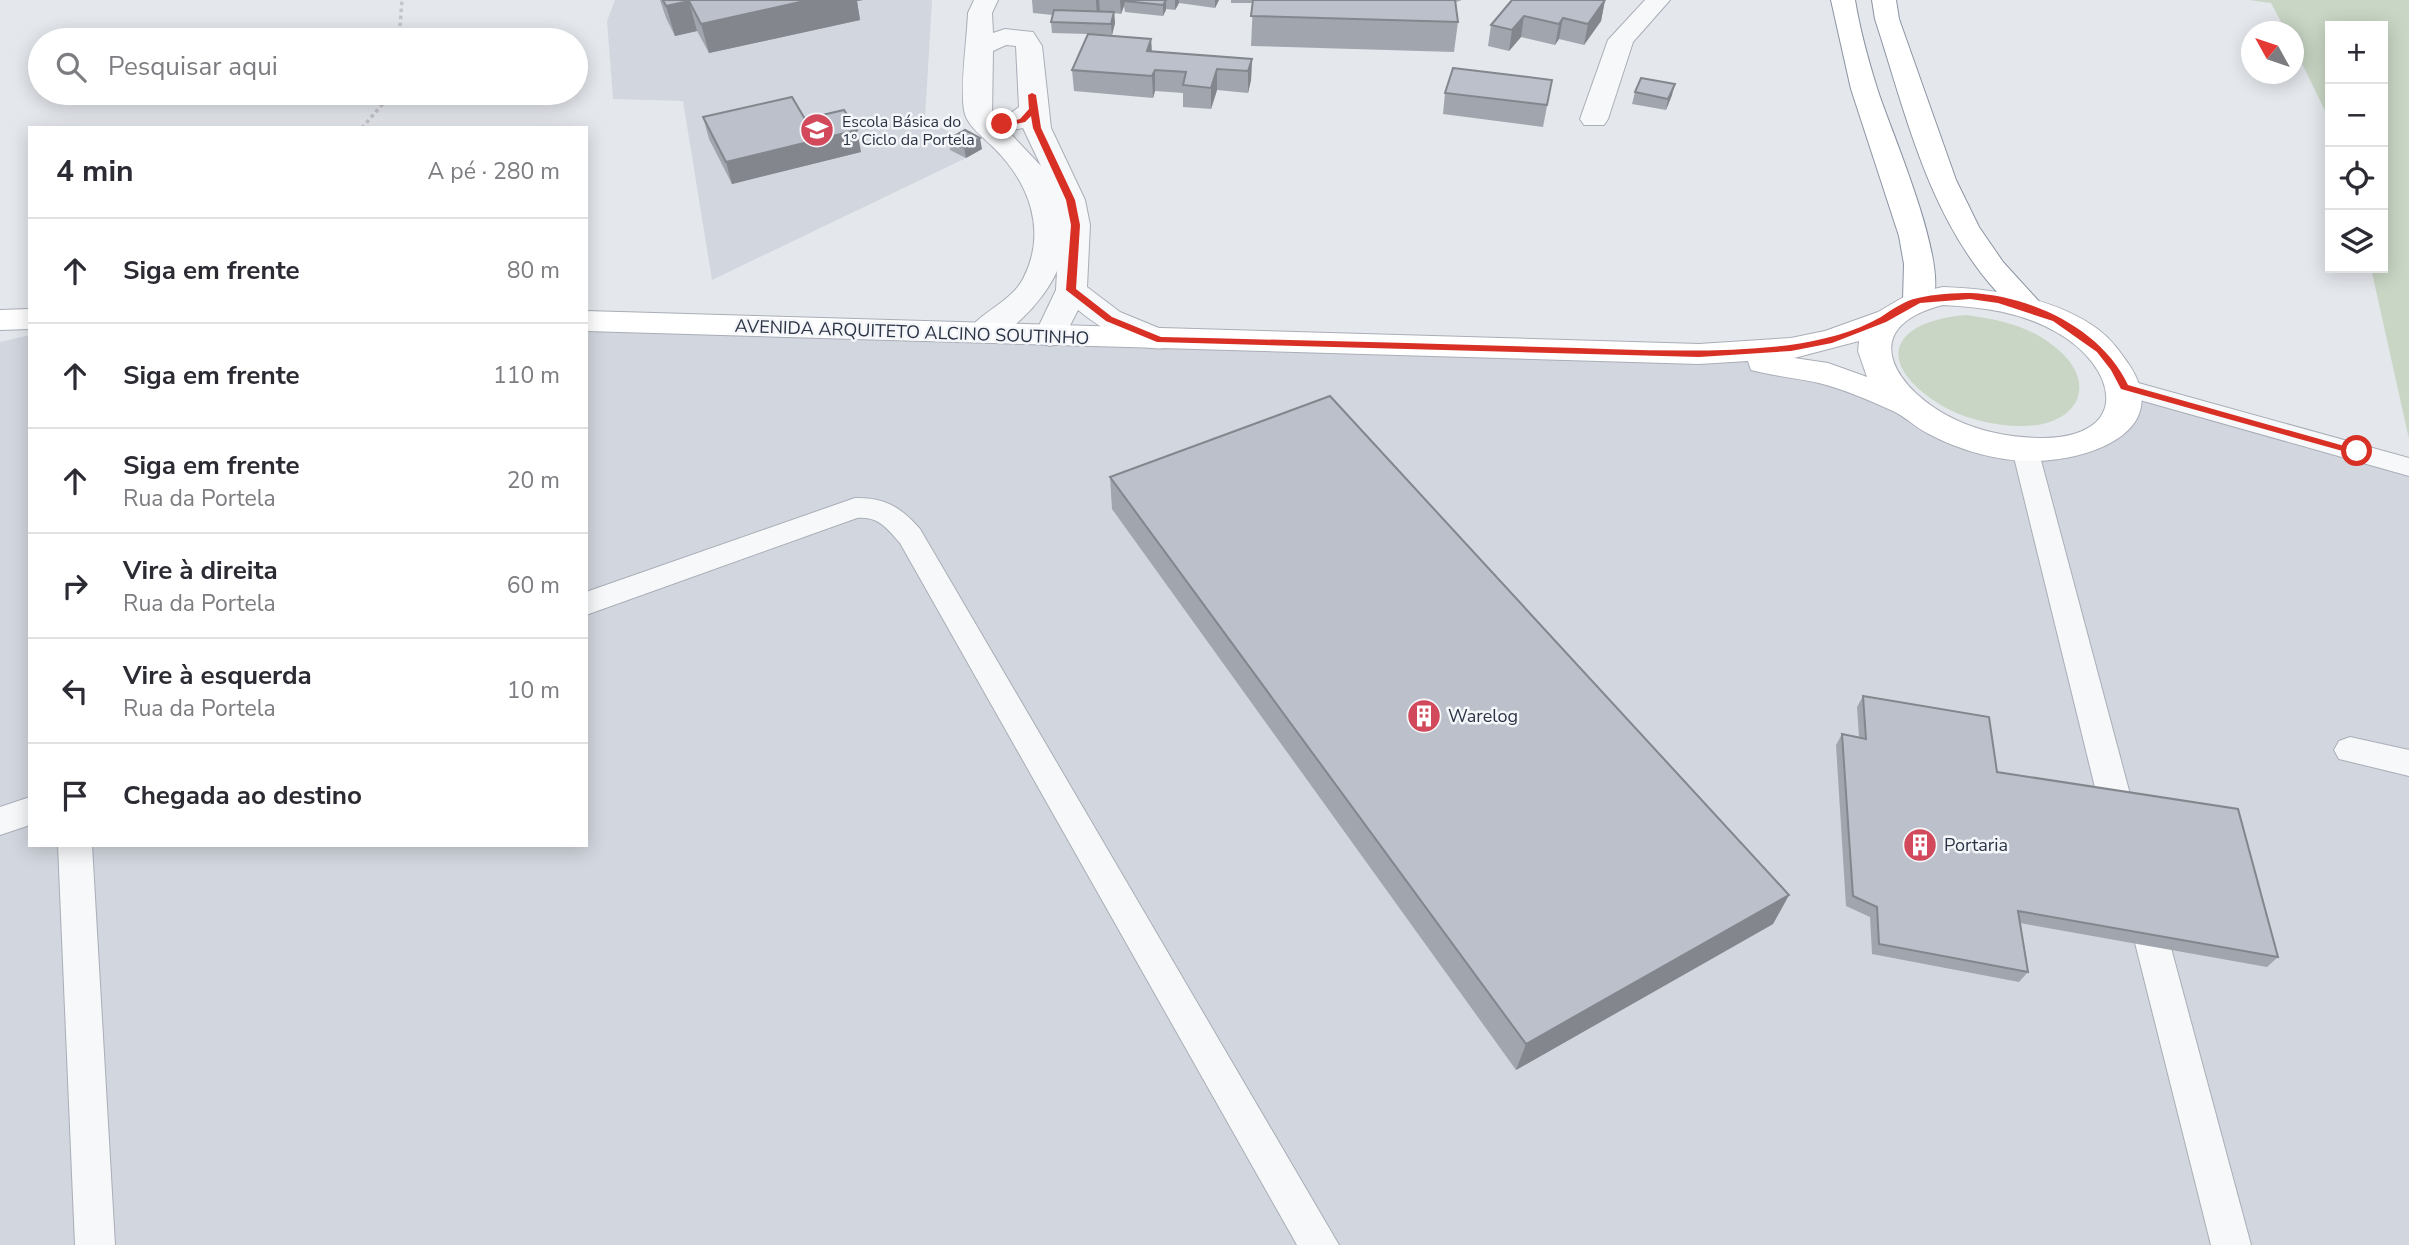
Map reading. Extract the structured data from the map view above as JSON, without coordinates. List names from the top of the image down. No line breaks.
{"streets":{"main road":["AVENIDA ARQUITETO ALCINO SOUTINHO"]},"places":{"school or university":["Escola Básica do 1º Ciclo da Portela"],"building":["Warelog","Portaria"]},"north":"top left","page":{"map_buttons":["+","−"],"search":"Pesquisar aqui","heading":["4 min","A pé · 280 m"],"list":[["Siga em frente","80 m"],["Siga em frente","110 m"],["Siga em frente","Rua da Portela","20 m"],["Vire à direita","Rua da Portela","60 m"],["Vire à esquerda","Rua da Portela","10 m"],"Chegada ao destino"]}}
